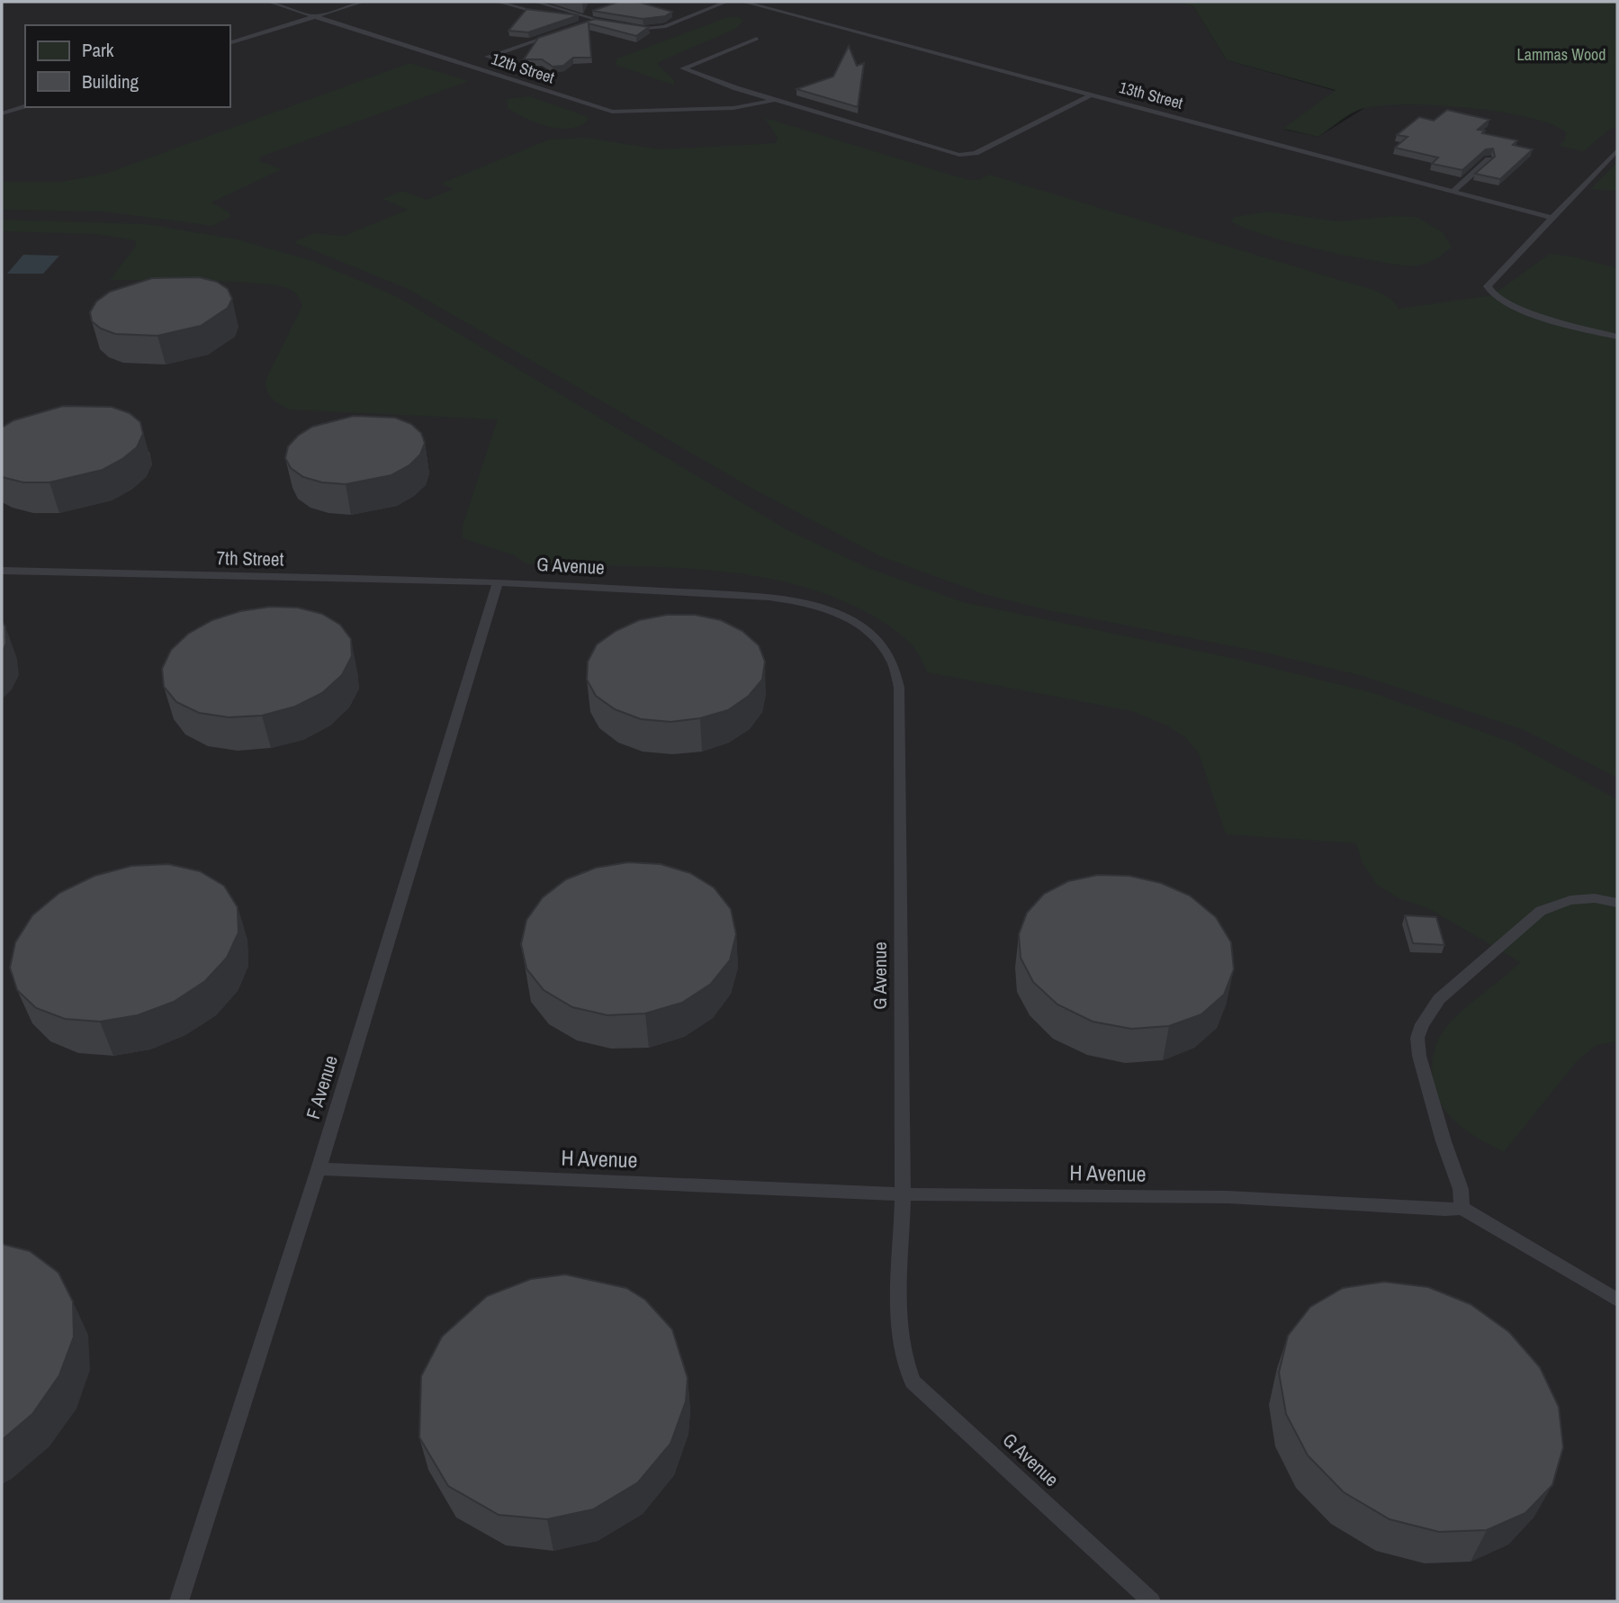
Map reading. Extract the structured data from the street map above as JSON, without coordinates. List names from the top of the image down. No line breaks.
{"streets":{"lane":["12th Street","13th Street","7th Street","G Avenue","F Avenue","H Avenue"]},"crossings":[["7th Street","G Avenue"],["7th Street","F Avenue"],["G Avenue","F Avenue"],["G Avenue","H Avenue"],["F Avenue","H Avenue"]],"parks":["Lammas Wood"],"legend":["Park","Building"]}
